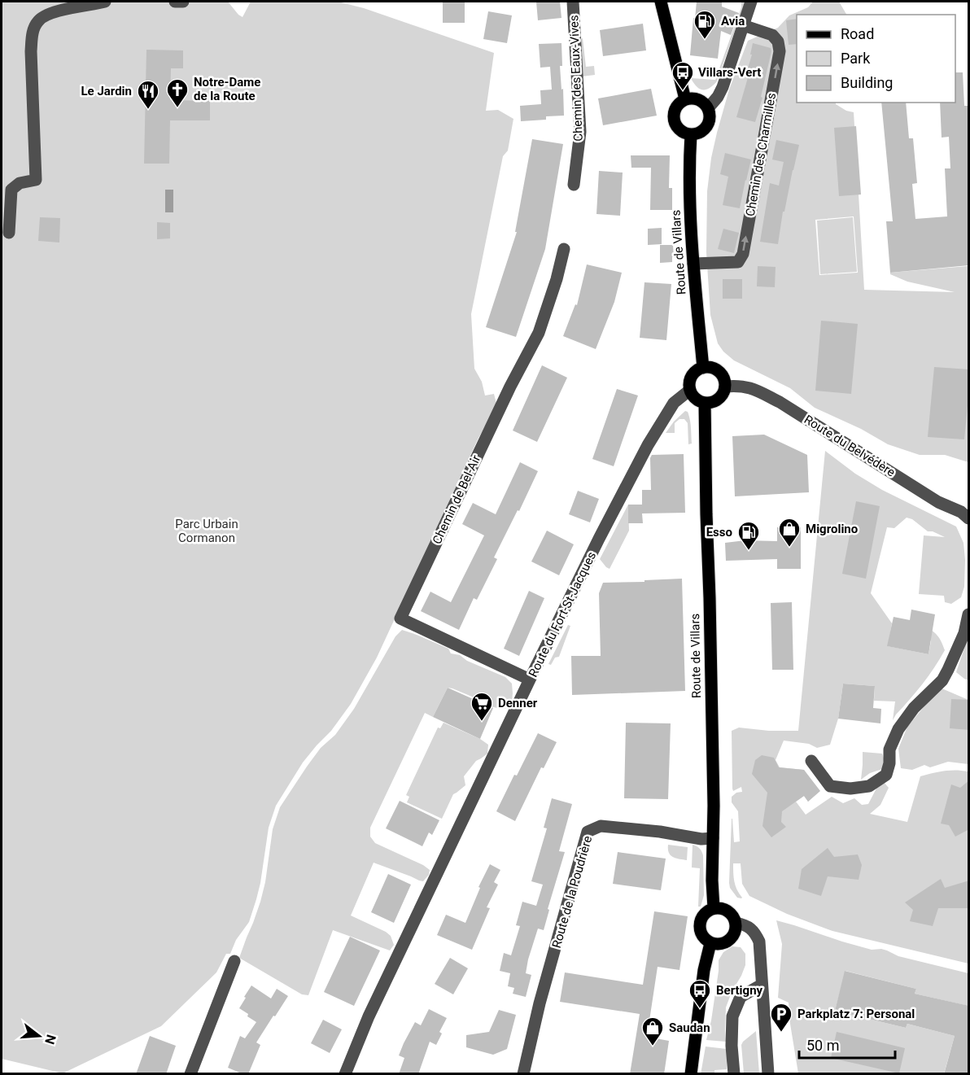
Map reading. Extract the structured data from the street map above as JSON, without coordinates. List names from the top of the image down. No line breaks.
{"streets":{"main road":["Route de Villars"],"street":["Chemin des Eaux-Vives","Chemin des Charmilles","Route du Belvédère","Chemin de Bel-Air","Route du Fort-St-Jacques","Route de la Poudrière"]},"crossings":[["Chemin des Charmilles","Route de Villars"],["Route de Villars","Route du Belvédère"],["Route de Villars","Route du Fort-St-Jacques"],["Route de Villars","Route de la Poudrière"],["Route du Belvédère","Route du Fort-St-Jacques"],["Chemin de Bel-Air","Route du Fort-St-Jacques"]],"parks":["Parc Urbain Cormanon"],"places":{"fuel station":["Avia","Esso"],"bus stop":["Villars-Vert","Bertigny"],"church":["Notre-Dame de la Route"],"restaurant":["Le Jardin"],"shop":["Migrolino","Saudan"],"supermarket":["Denner"],"parking":["Parkplatz 7: Personal"]},"legend":["Road","Park","Building"],"scale_bar":"50 m","north":"right"}
